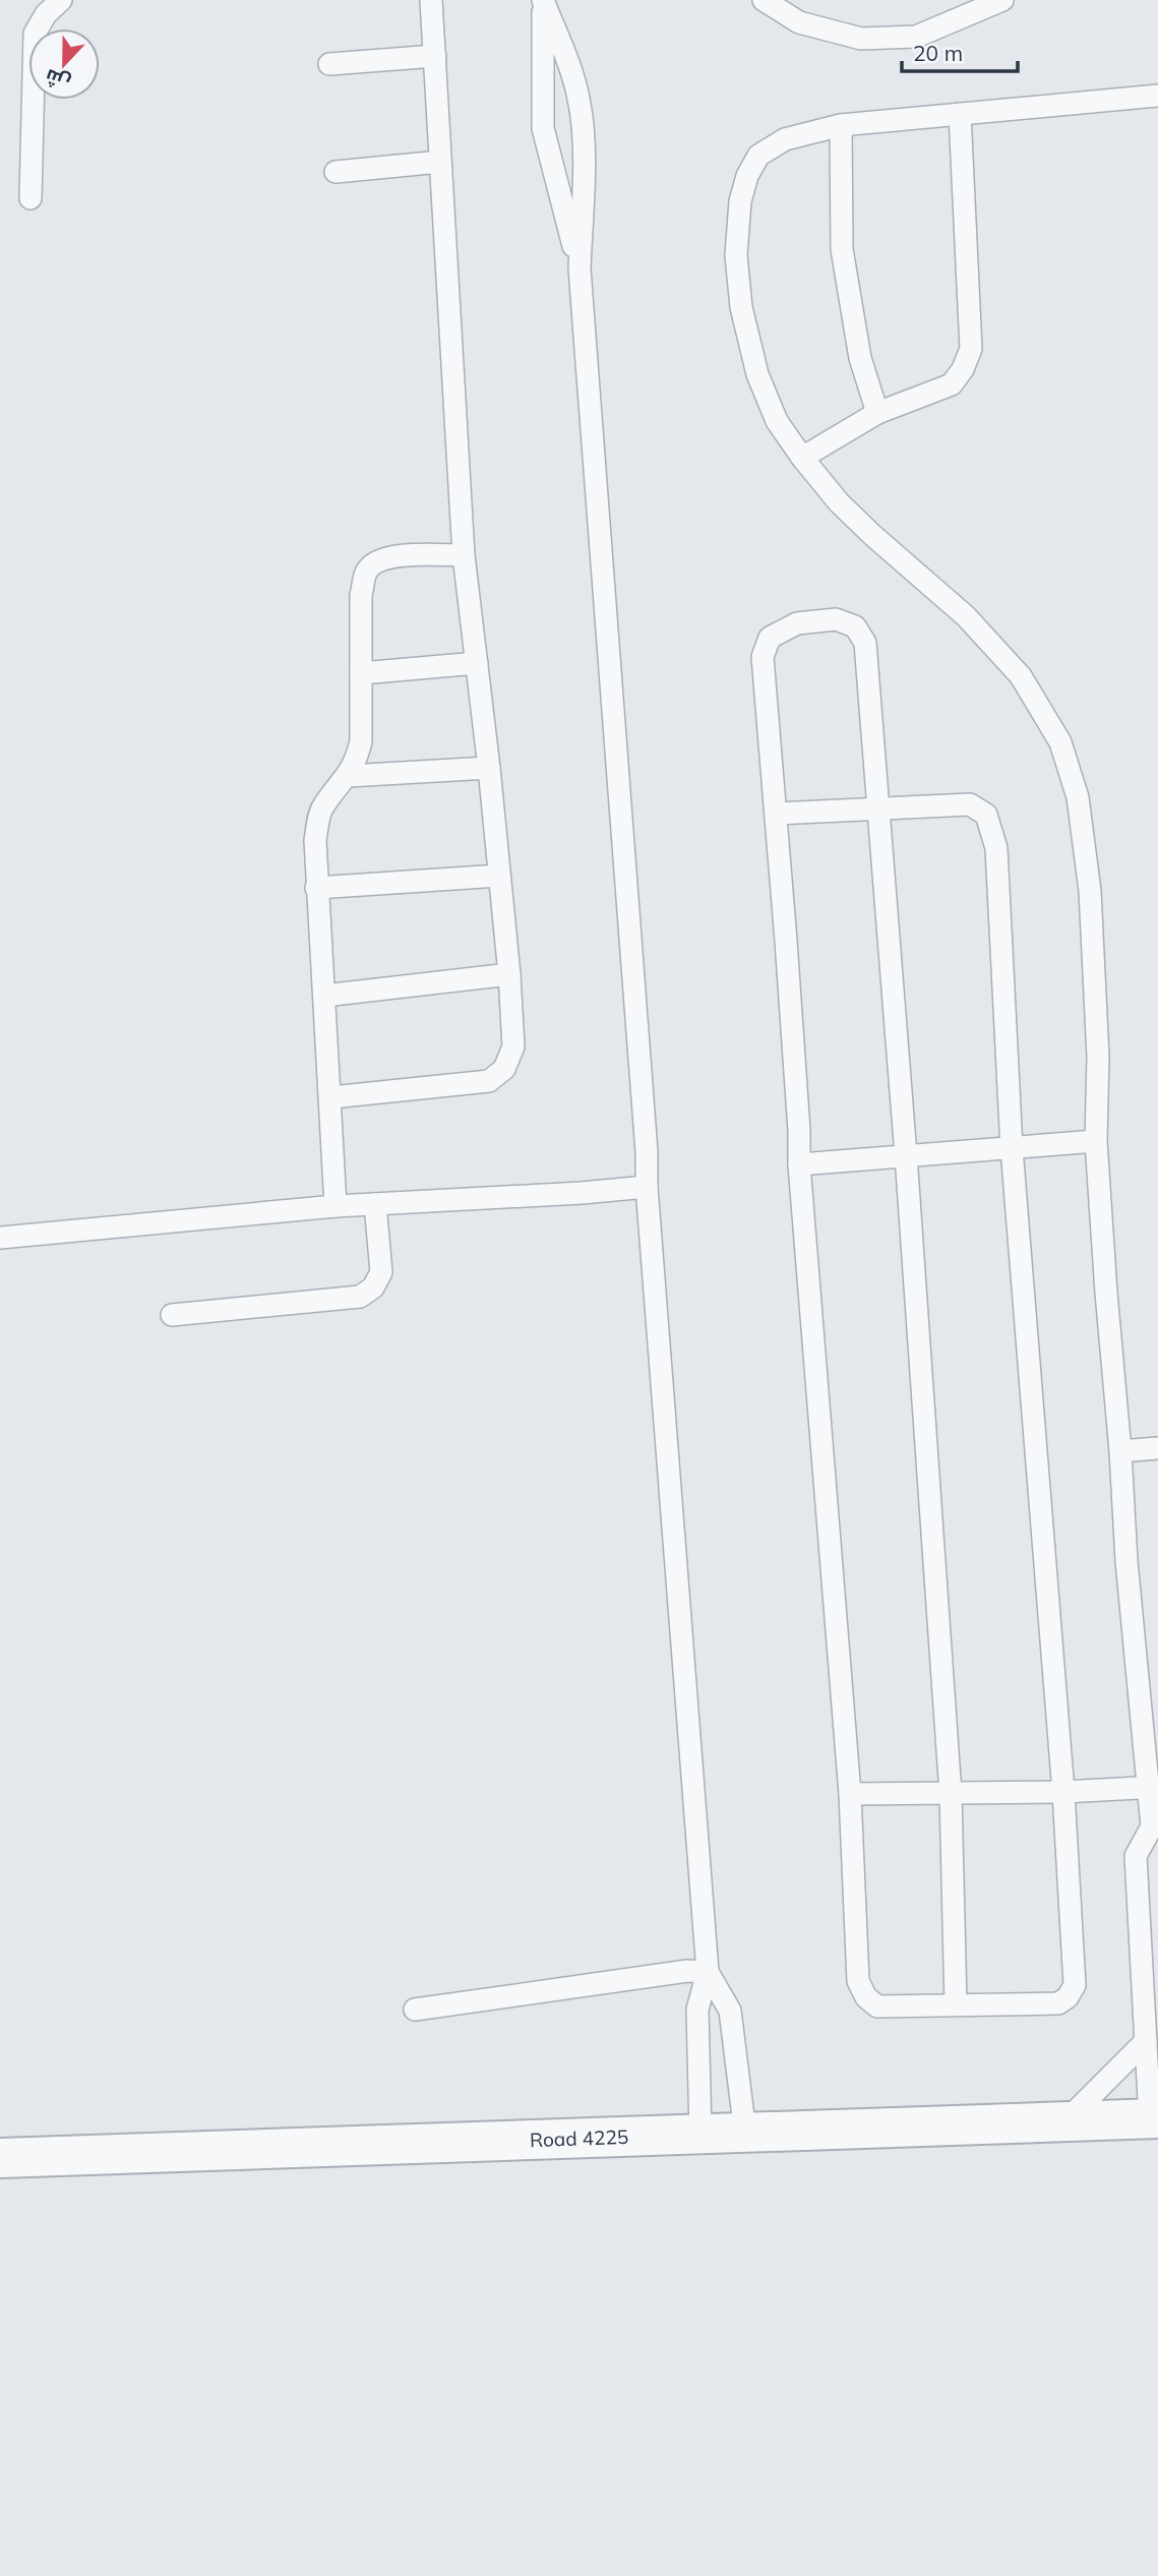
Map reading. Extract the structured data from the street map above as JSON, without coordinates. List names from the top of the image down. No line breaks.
{"streets":{"street":["Road 4225"]},"scale_bar":"20 m","north":"bottom"}
